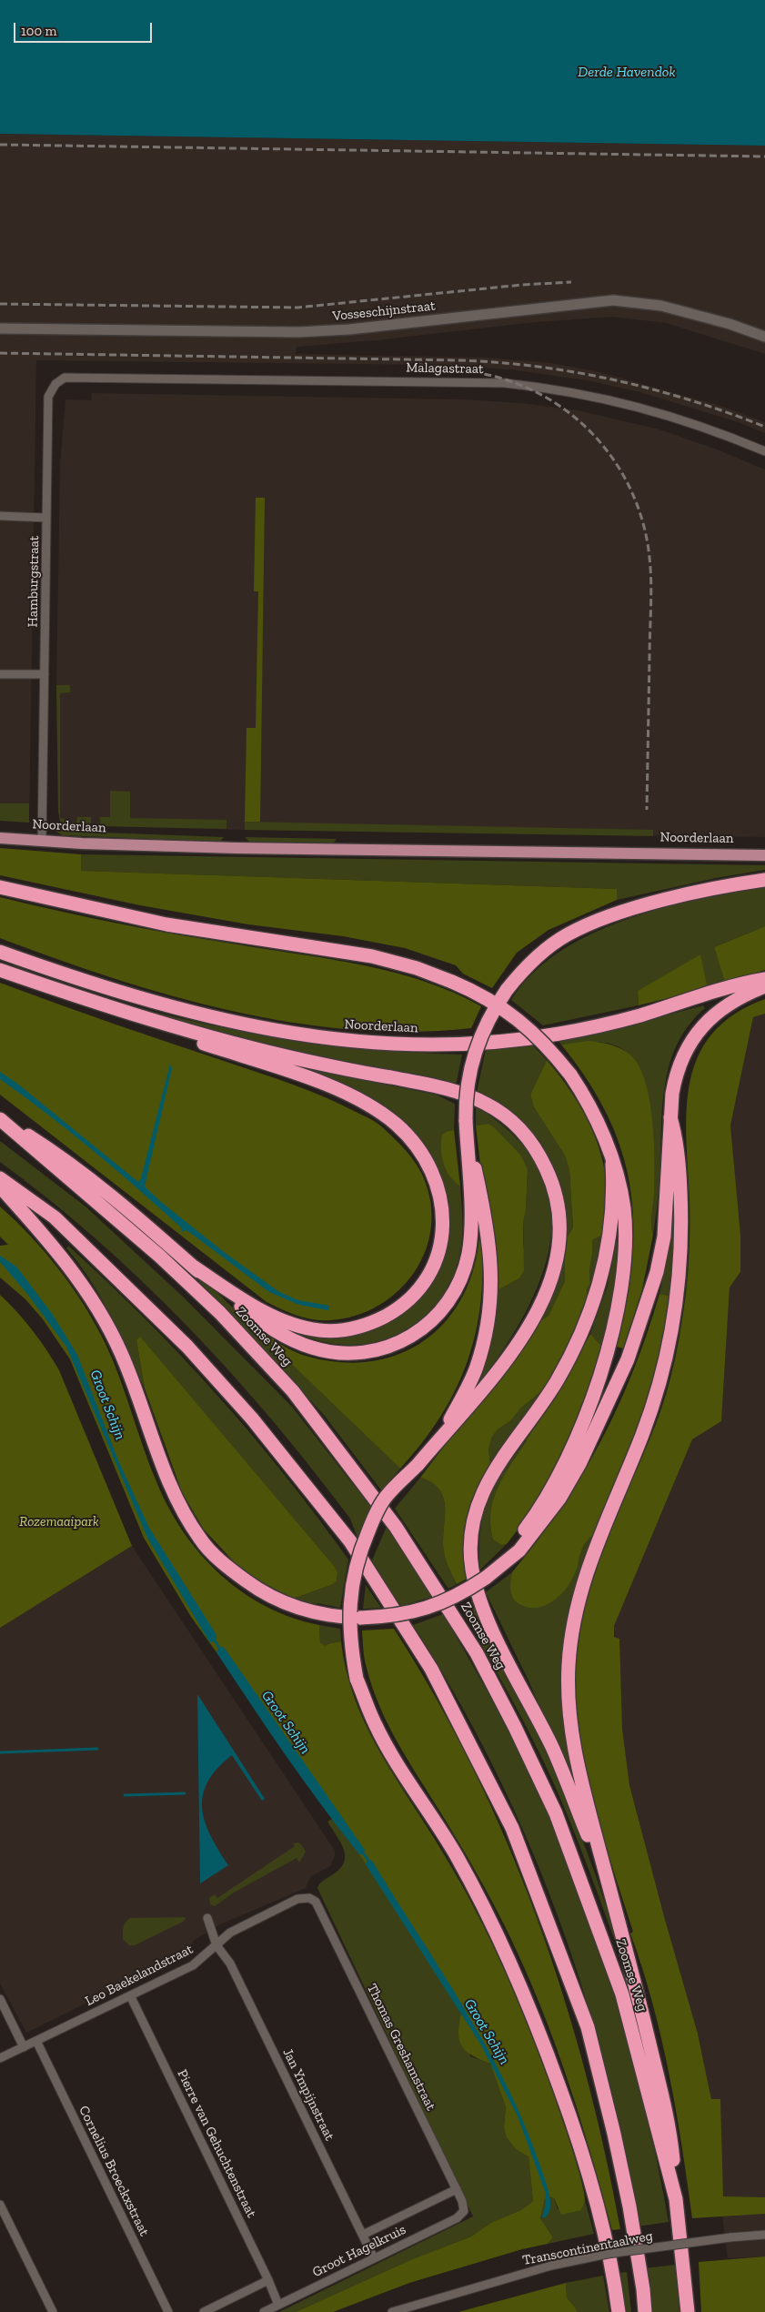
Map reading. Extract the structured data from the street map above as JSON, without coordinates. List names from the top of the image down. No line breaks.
{"streets":{"highway":["Noorderlaan","Zoomse Weg"],"street":["Vosseschijnstraat","Malagastraat","Hamburgstraat","Leo Baekelandstraat","Thomas Greshamstraat","Jan Ympijnstraat","Pierre van Gehuchtenstraat","Cornelius Broeckxstraat","Transcontinentaalweg","Groot Hagelkruis"]},"crossings":[["Malagastraat","Hamburgstraat"],["Hamburgstraat","Noorderlaan"],["Leo Baekelandstraat","Thomas Greshamstraat"],["Leo Baekelandstraat","Jan Ympijnstraat"],["Leo Baekelandstraat","Pierre van Gehuchtenstraat"],["Leo Baekelandstraat","Cornelius Broeckxstraat"],["Thomas Greshamstraat","Groot Hagelkruis"],["Jan Ympijnstraat","Groot Hagelkruis"],["Pierre van Gehuchtenstraat","Groot Hagelkruis"]],"water":["Derde Havendok","Groot Schijn"],"parks":["Rozemaaipark"],"scale_bar":"100 m"}
